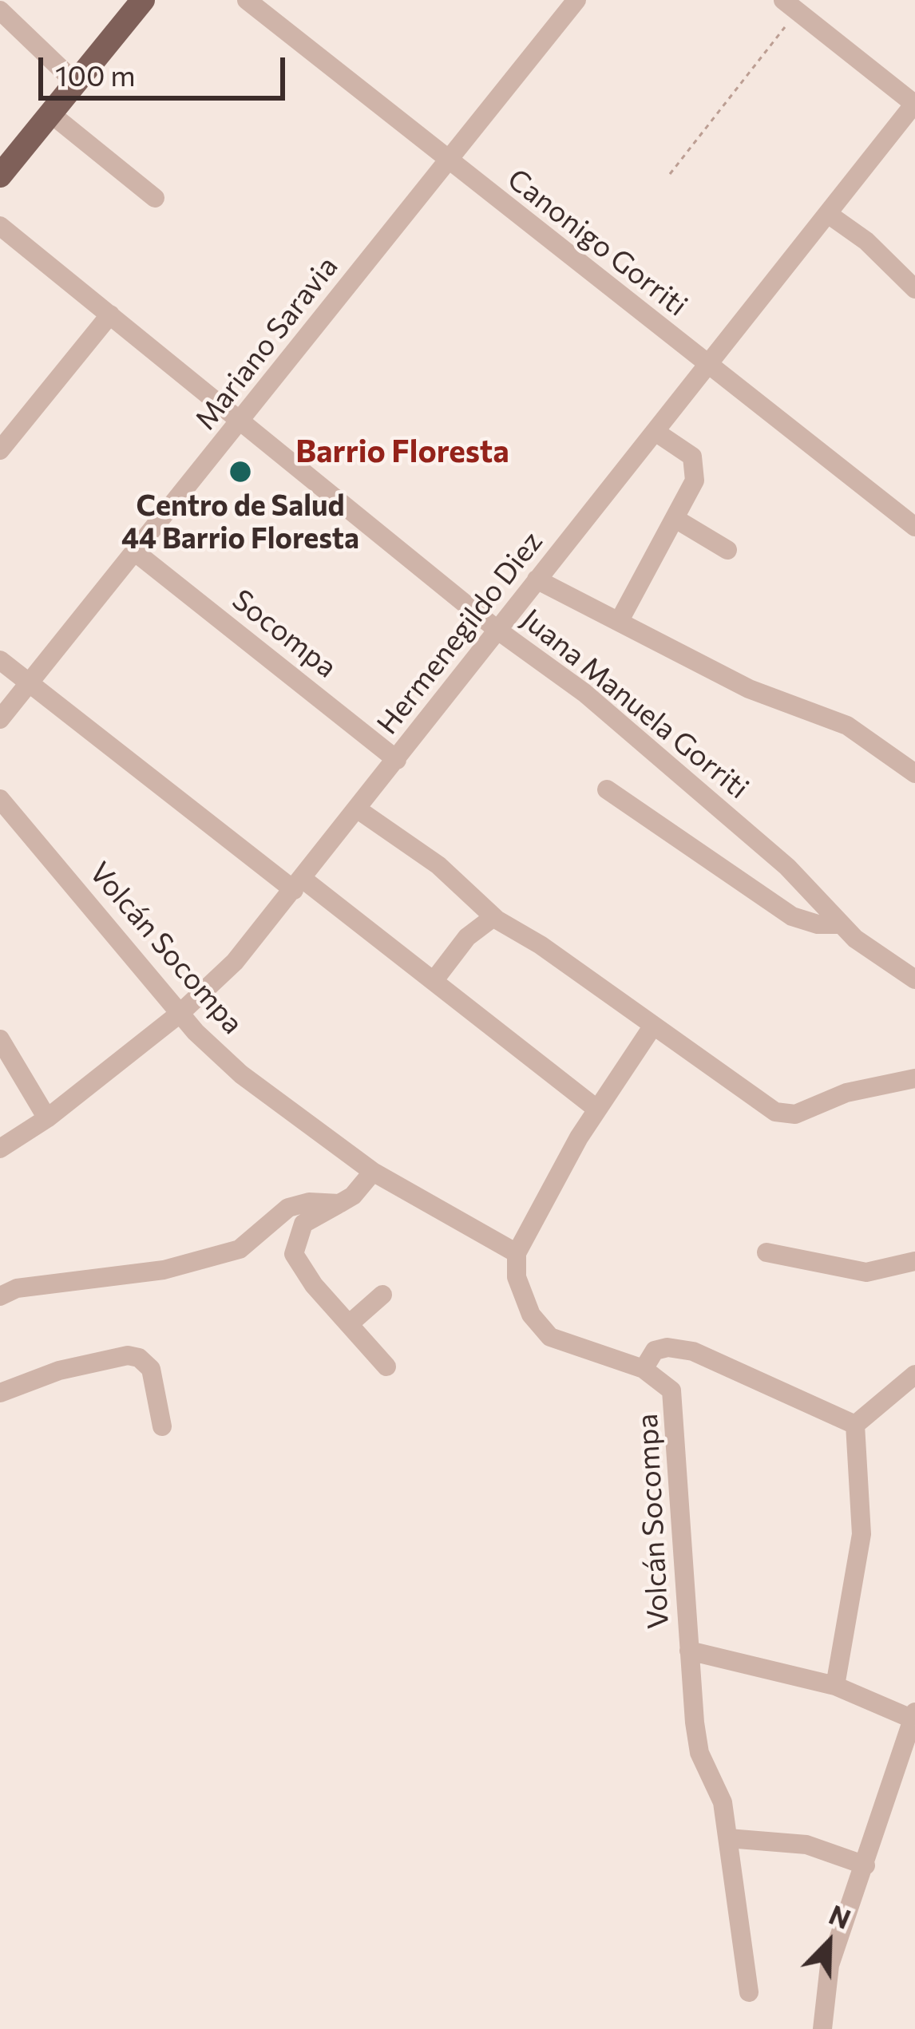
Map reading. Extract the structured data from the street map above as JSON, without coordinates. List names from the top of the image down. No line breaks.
{"streets":{"street":["Canonigo Gorriti","Mariano Saravia","Hermenegildo Diez","Socompa","Juana Manuela Gorriti","Volcán Socompa"]},"crossings":[["Canonigo Gorriti","Mariano Saravia"],["Canonigo Gorriti","Hermenegildo Diez"],["Mariano Saravia","Socompa"],["Mariano Saravia","Juana Manuela Gorriti"],["Hermenegildo Diez","Socompa"],["Hermenegildo Diez","Juana Manuela Gorriti"],["Hermenegildo Diez","Volcán Socompa"]],"districts":["Barrio Floresta"],"places":["Centro de Salud 44 Barrio Floresta"],"scale_bar":"100 m","north":"top right"}
